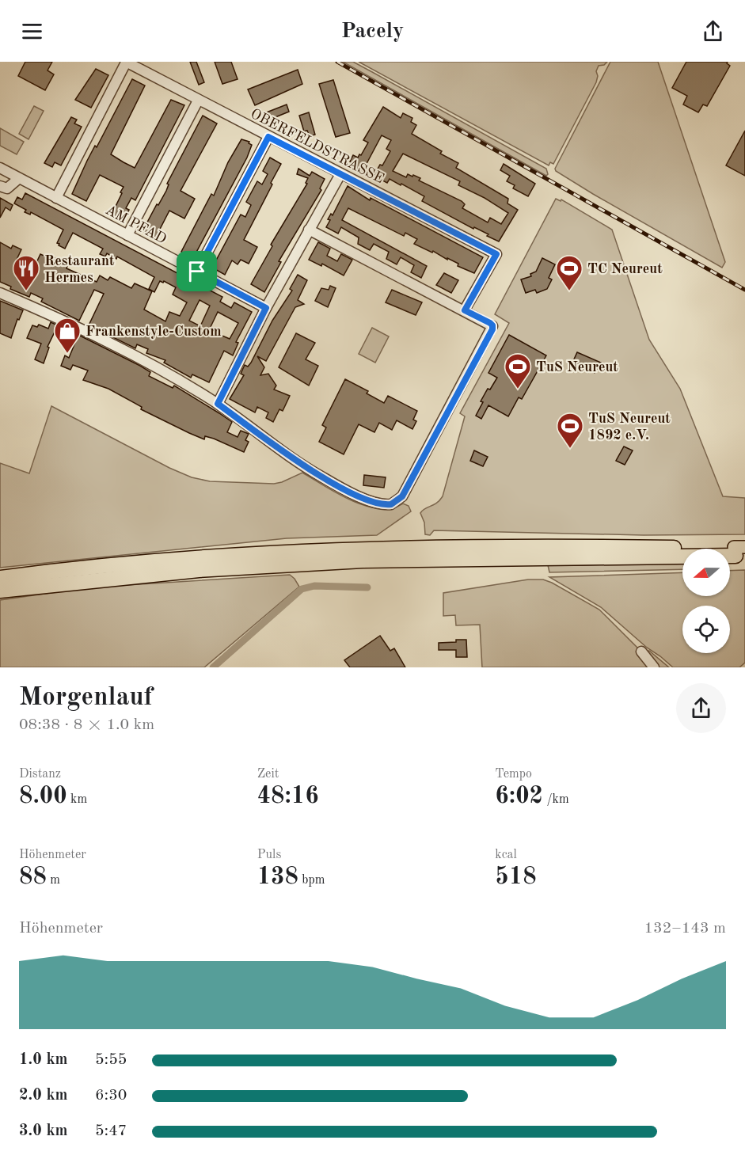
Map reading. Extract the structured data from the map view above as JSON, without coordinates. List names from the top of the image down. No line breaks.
{"streets":{"street":["OBERFELDSTRASSE","AM PFAD"]},"places":{"restaurant":["Restaurant Hermes"],"sports":["TC Neureut","TuS Neureut","TuS Neureut 1892 e.V."],"shop":["Frankenstyle-Custom"]},"north":"left","page":{"header":"Pacely","heading":["Morgenlauf","08:38 · 8 × 1.0 km"],"stats":[["Distanz","8.00 km"],["Zeit","48:16"],["Tempo","6:02 /km"],["Höhenmeter","88 m"],["Puls","138 bpm"],["kcal","518"]],"chart":["Höhenmeter","132–143 m"],"list":[{"name":"1.0 km","note":"5:55"},{"name":"2.0 km","note":"6:30"},{"name":"3.0 km","note":"5:47"}]}}
